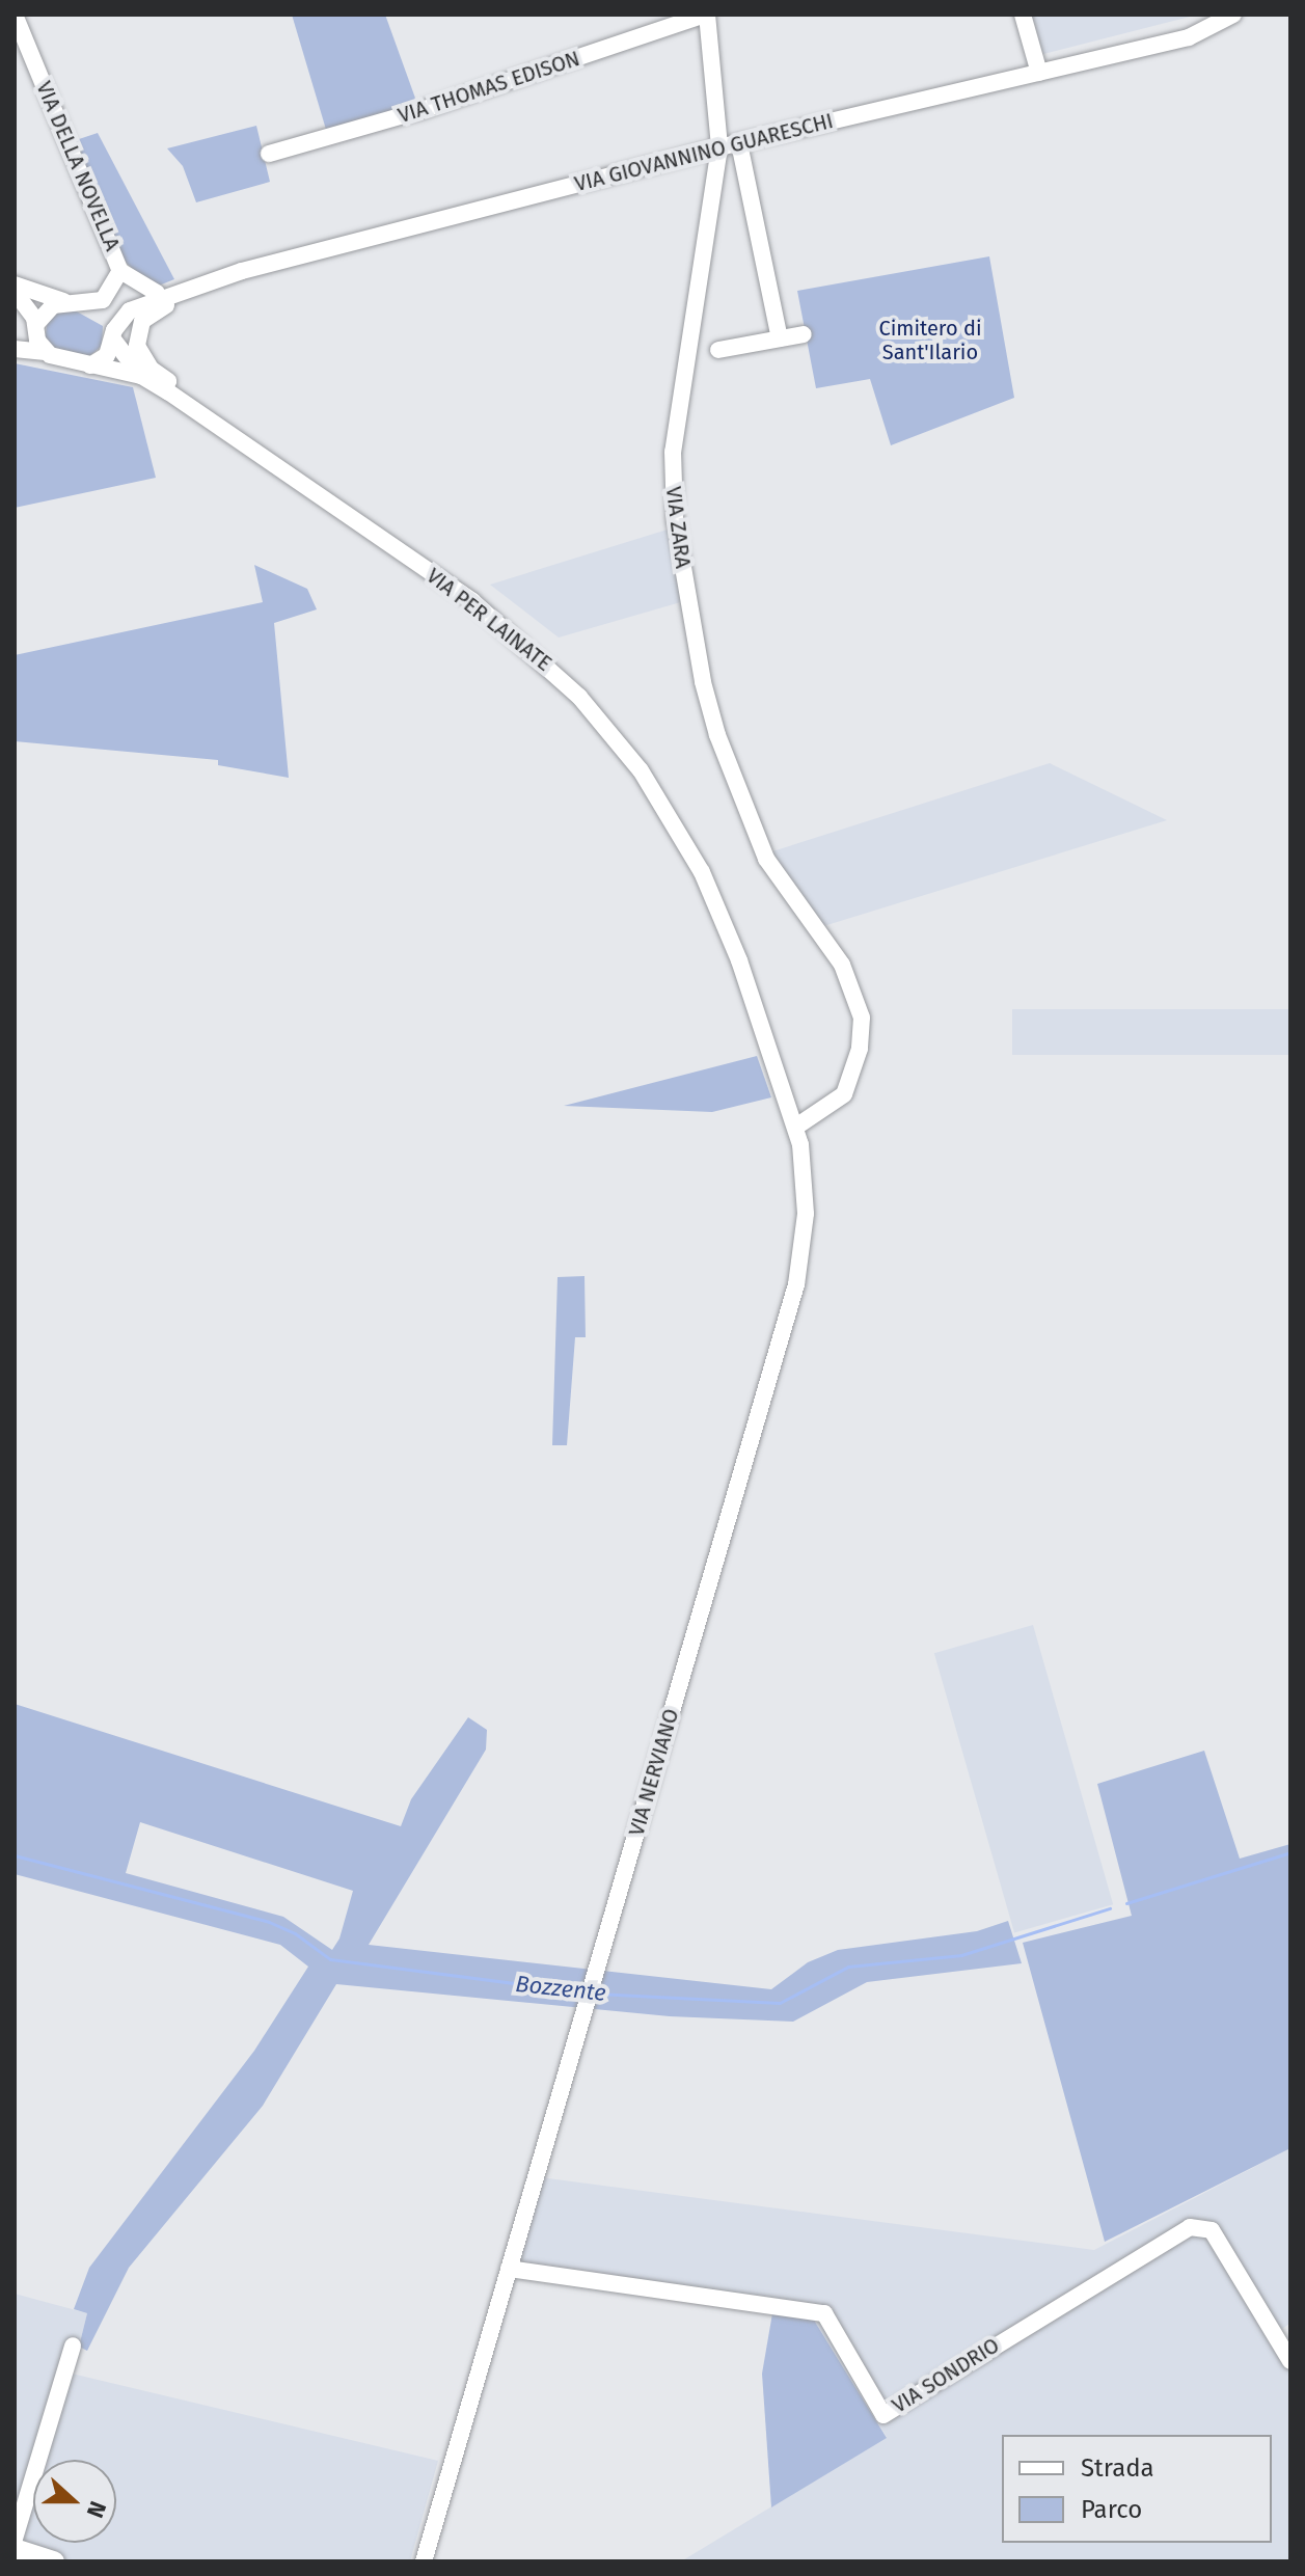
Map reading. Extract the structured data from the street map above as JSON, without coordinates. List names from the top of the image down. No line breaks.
{"streets":{"street":["VIA THOMAS EDISON","VIA GIOVANNINO GUARESCHI","VIA DELLA NOVELLA","VIA ZARA","VIA PER LAINATE","VIA NERVIANO","VIA SONDRIO"]},"crossings":[["VIA THOMAS EDISON","VIA ZARA"],["VIA GIOVANNINO GUARESCHI","VIA DELLA NOVELLA"],["VIA GIOVANNINO GUARESCHI","VIA ZARA"],["VIA ZARA","VIA NERVIANO"],["VIA PER LAINATE","VIA NERVIANO"],["VIA NERVIANO","VIA SONDRIO"]],"water":["Bozzente"],"parks":["Cimitero di Sant'Ilario"],"legend":["Strada","Parco"],"north":"right"}
